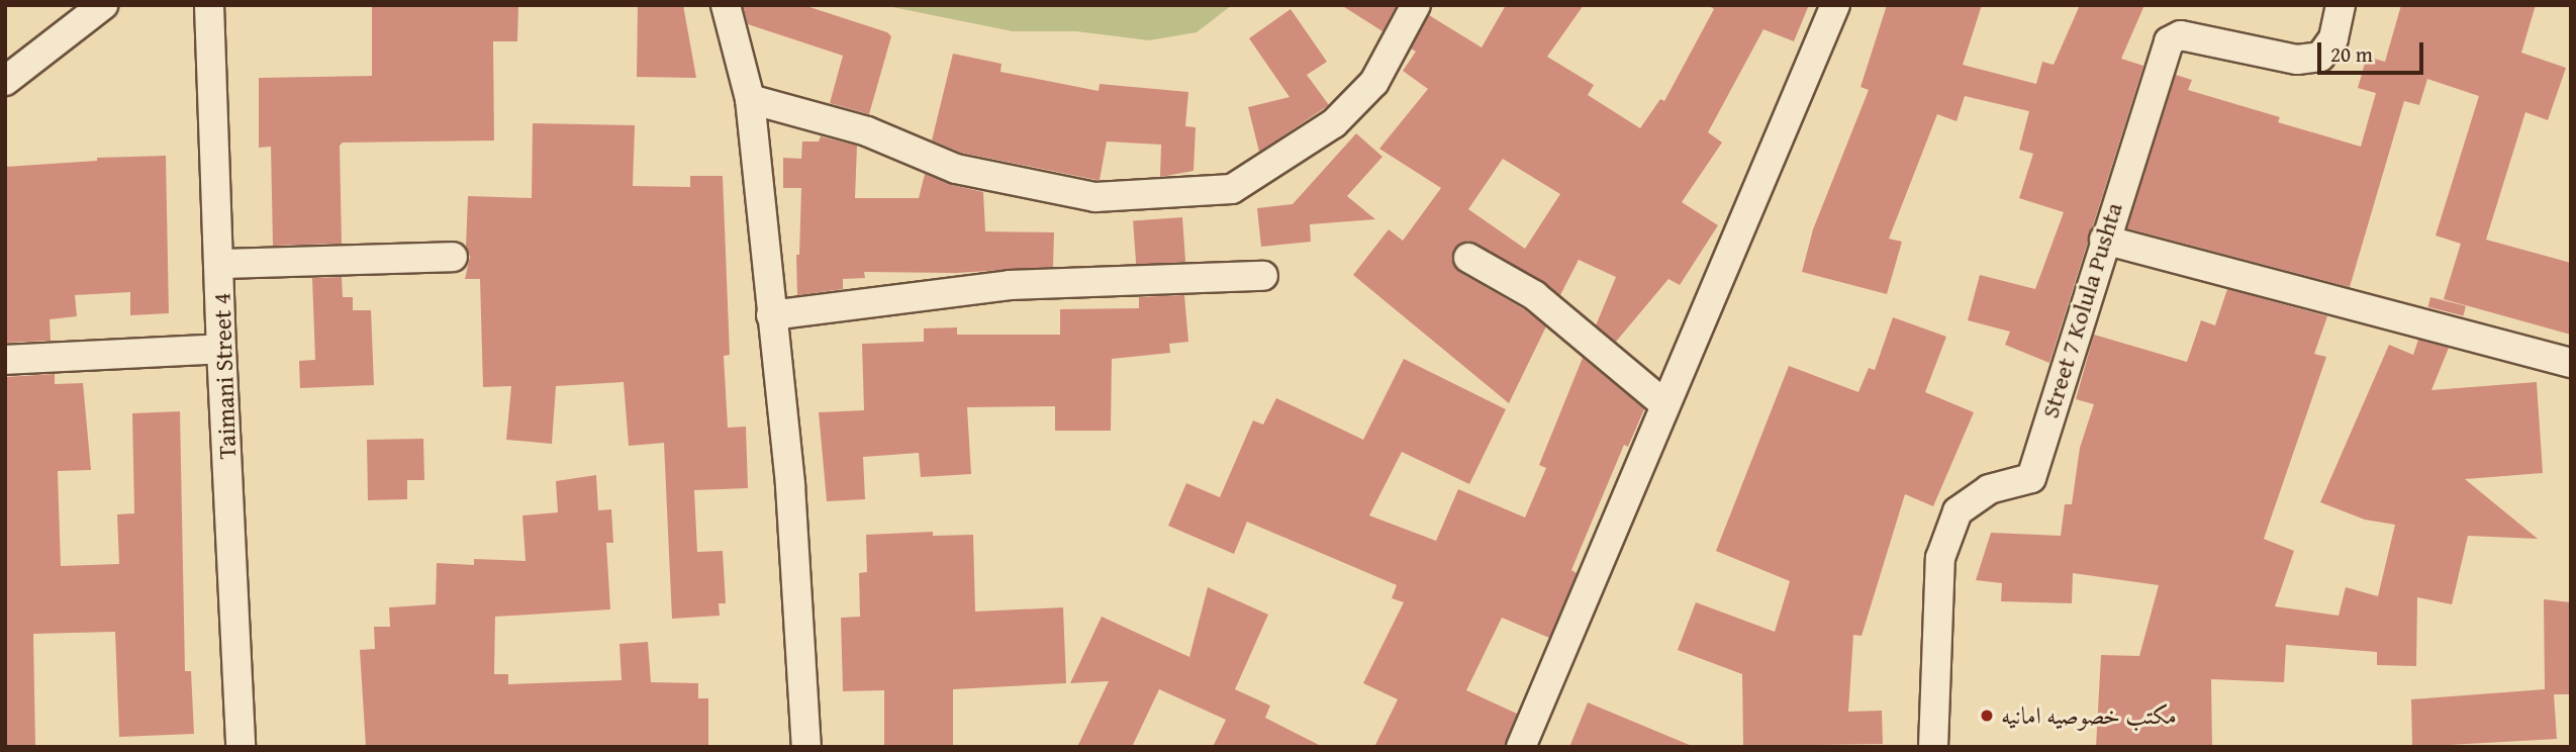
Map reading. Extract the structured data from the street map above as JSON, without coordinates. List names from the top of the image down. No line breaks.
{"streets":{"street":["Street 7 Kolula Pushta","Taimani Street 4"]},"places":["مکتب خصوصیه امانیه"],"scale_bar":"20 m"}
